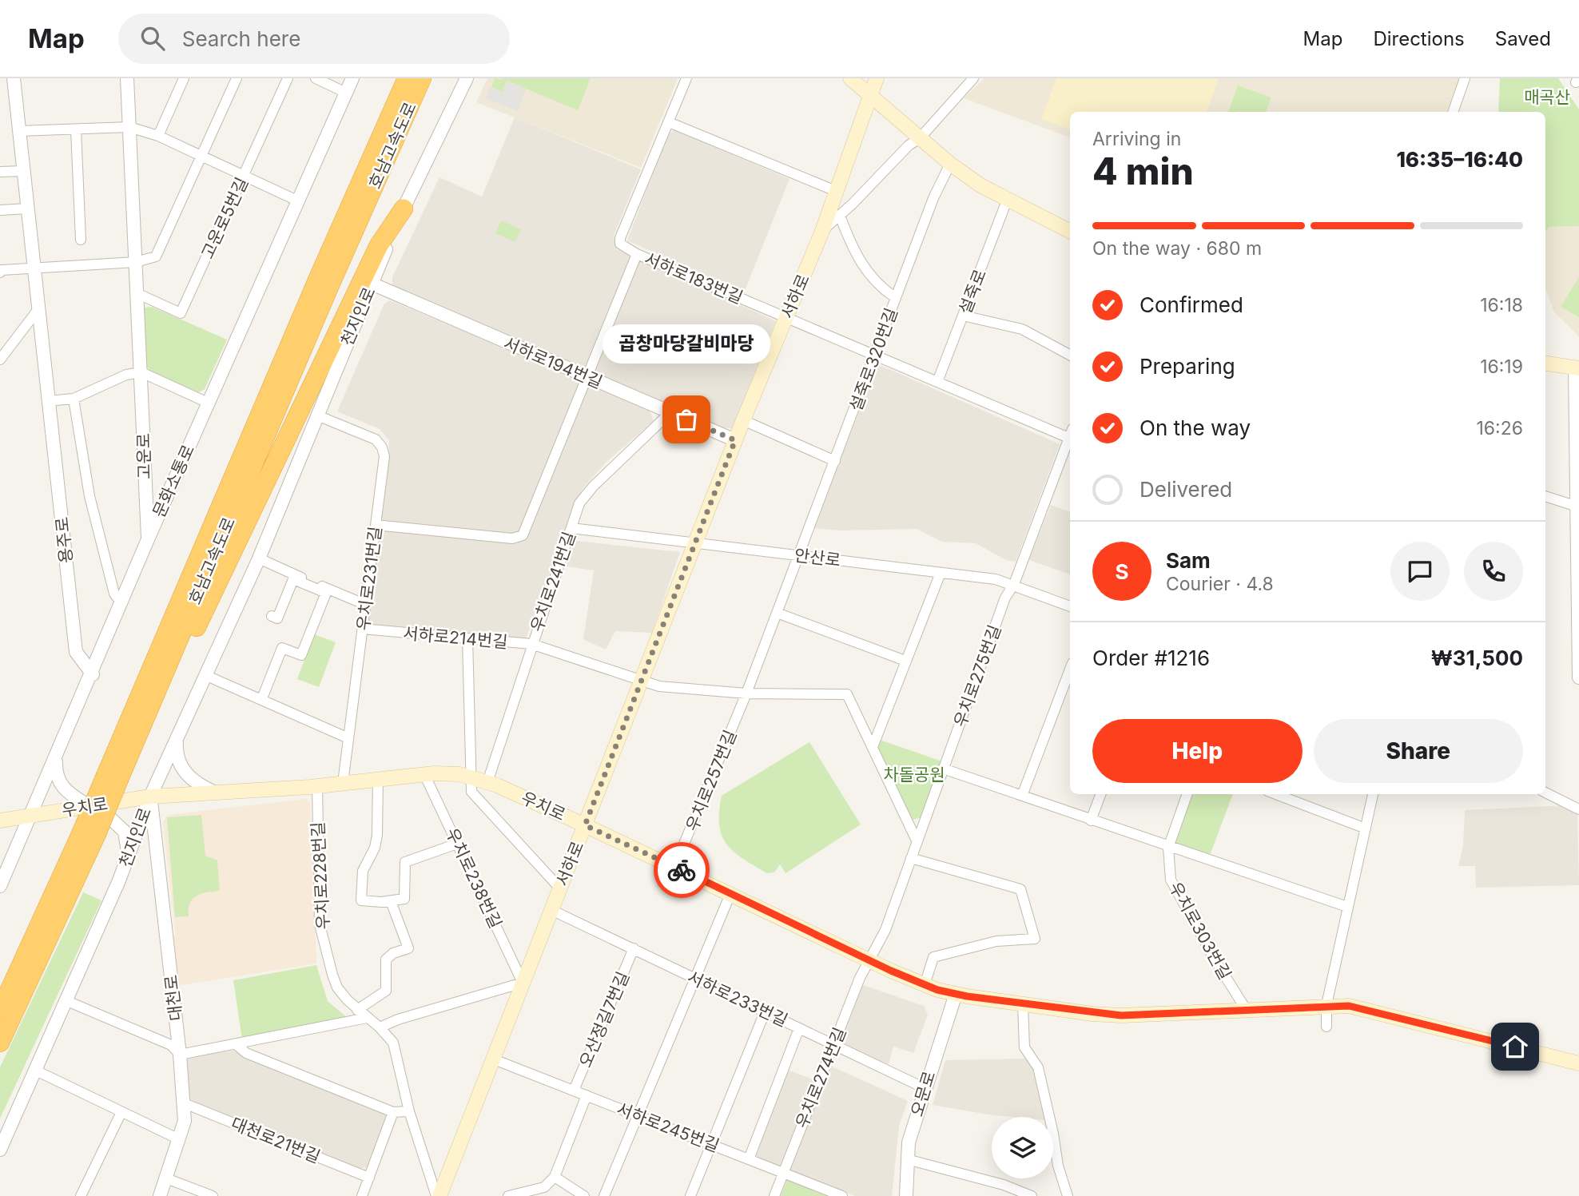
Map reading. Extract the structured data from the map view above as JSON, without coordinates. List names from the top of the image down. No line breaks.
{"streets":{"highway":["호남고속도로"],"main road":["서하로","우치로"],"street":["고운로5번길","서하로183번길","설죽로","천지인로","설죽로320번길","서하로194번길","고운로","문화소통로","용주로","안산로","우치로231번길","우치로241번길","서하로214번길","우치로275번길","우치로257번길","우치로228번길","우치로238번길","우치로303번길","대천로","서하로233번길","오산정길7번길","우치로274번길","오문로","서하로245번길","대천로21번길"]},"crossings":[["고운로5번길","고운로"],["서하로183번길","설죽로"],["서하로183번길","서하로"],["서하로183번길","설죽로320번길"],["서하로183번길","서하로194번길"],["서하로183번길","우치로231번길"],["서하로","서하로194번길"],["서하로","안산로"],["서하로","서하로214번길"],["서하로","우치로"],["서하로","우치로228번길"],["서하로","우치로238번길"],["서하로","서하로233번길"],["서하로","서하로245번길"],["천지인로","서하로194번길"],["천지인로","우치로231번길"],["천지인로","우치로"],["천지인로","대천로"],["설죽로320번길","안산로"],["설죽로320번길","우치로257번길"],["서하로194번길","우치로241번길"],["고운로","문화소통로"],["문화소통로","용주로"],["문화소통로","우치로"],["안산로","우치로275번길"],["안산로","우치로257번길"],["우치로231번길","서하로214번길"],["우치로231번길","우치로"],["우치로241번길","서하로214번길"],["우치로241번길","우치로"],["서하로214번길","우치로"],["우치로275번길","우치로"],["우치로275번길","우치로274번길"],["우치로257번길","우치로"],["우치로","우치로228번길"],["우치로","우치로238번길"],["우치로","우치로303번길"],["우치로","대천로"],["우치로","우치로274번길"],["우치로","오문로"],["대천로","대천로21번길"],["서하로233번길","오산정길7번길"],["서하로233번길","우치로274번길"],["서하로233번길","오문로"],["오산정길7번길","서하로245번길"],["우치로274번길","서하로245번길"]],"parks":["매곡산","차돌공원"],"places":["곱창마당갈비마당"],"page":{"header":"Map","search":"Search here","nav":["Map","Directions","Saved"],"heading":["4 min","Arriving in","16:35–16:40"],"panel":["Sam","Courier · 4.8","Order #1216","₩31,500"],"bar":"On the way · 680 m","list":[["Confirmed","16:18"],["Preparing","16:19"],["On the way","16:26"],"Delivered"],"bubble":"곱창마당갈비마당","round":"S","buttons":["Help","Share"]}}
